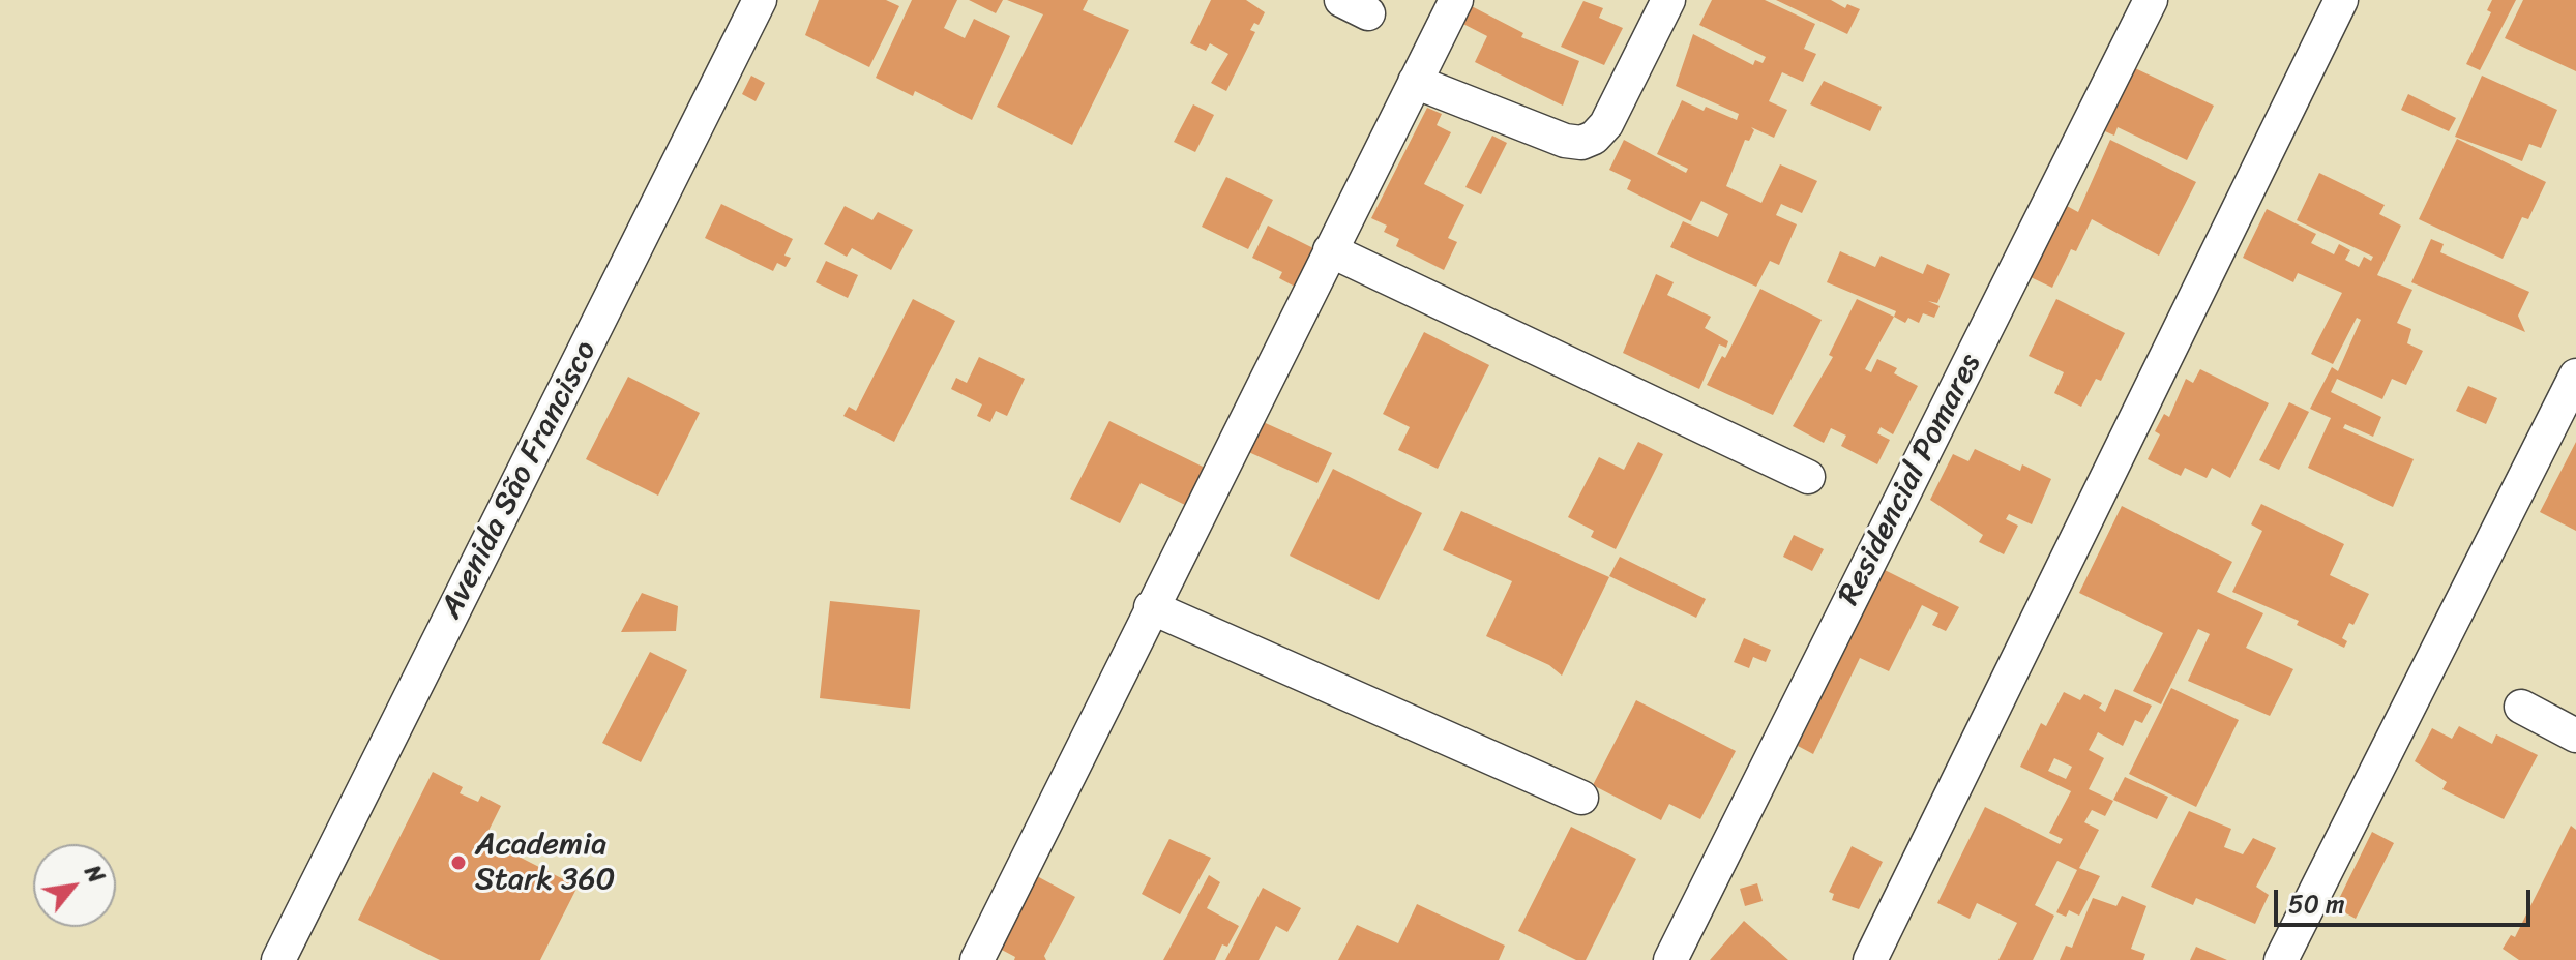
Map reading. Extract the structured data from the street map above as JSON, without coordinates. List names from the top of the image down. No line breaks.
{"streets":{"street":["Avenida São Francisco","Residencial Pomares"]},"places":["Academia Stark 360"],"scale_bar":"50 m","north":"top right"}
